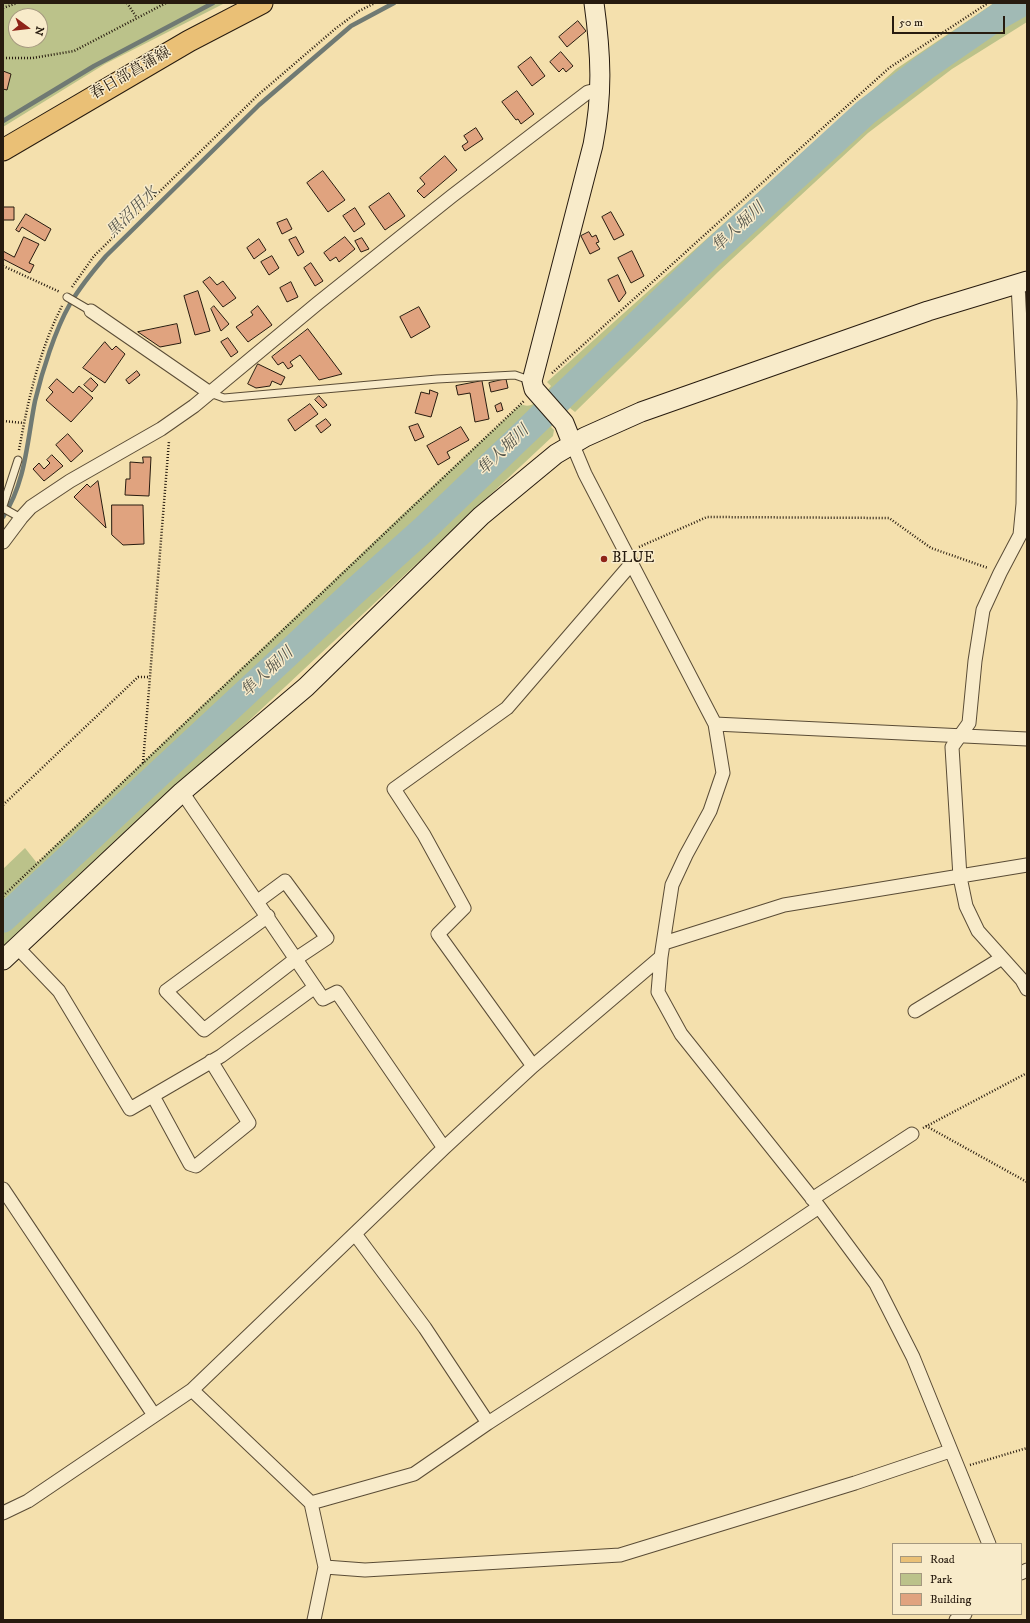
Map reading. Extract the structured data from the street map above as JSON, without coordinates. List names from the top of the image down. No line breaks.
{"streets":{"main road":["春日部菖蒲線"]},"water":["黒沼用水","隼人堀川"],"places":["BLUE"],"legend":["Road","Park","Building"],"scale_bar":"50 m","north":"right"}
